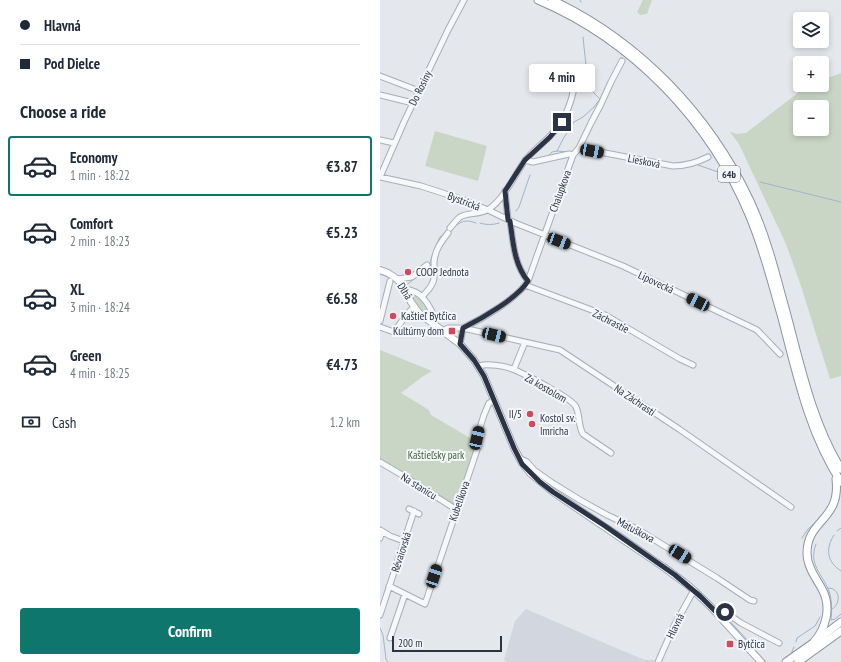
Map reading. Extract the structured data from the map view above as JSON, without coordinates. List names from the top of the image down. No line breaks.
{"streets":{"highway":["64b"],"main road":["Dlhá"],"street":["Do Rosiny","Liesková","Chalupkova","Bystrická","Lipovecká","Záchrastie","Za kostolom","Na Záchrastí","Na stanicu","Kubelíkova","Matuškova","Révaiovská","Hlavná"]},"crossings":[["Do Rosiny","Bystrická"],["Liesková","Chalupkova"],["Chalupkova","Bystrická"],["Chalupkova","Lipovecká"],["Chalupkova","Záchrastie"],["Chalupkova","Na Záchrastí"],["Bystrická","Lipovecká"],["Dlhá","Za kostolom"],["Na stanicu","Kubelíkova"]],"parks":["Kaštieľsky park"],"places":{"other":["COOP Jednota","Kaštieľ Bytčica","II/5","Kostol sv. Imricha"],"transit":["Kultúrny dom","Bytčica"]},"scale_bar":"200 m","page":{"banner":["Hlavná","Pod Dielce"],"map_buttons":["+","−"],"bubble":"4 min","heading":"Choose a ride","list":[{"name":"Economy","note":"1 min · 18:22","value":"€3.87"},{"name":"Comfort","note":"2 min · 18:23","value":"€5.23"},{"name":"XL","note":"3 min · 18:24","value":"€6.58"},{"name":"Green","note":"4 min · 18:25","value":"€4.73"}],"pay":["Cash","1.2 km"],"buttons":"Confirm","scale":"200 m"}}
